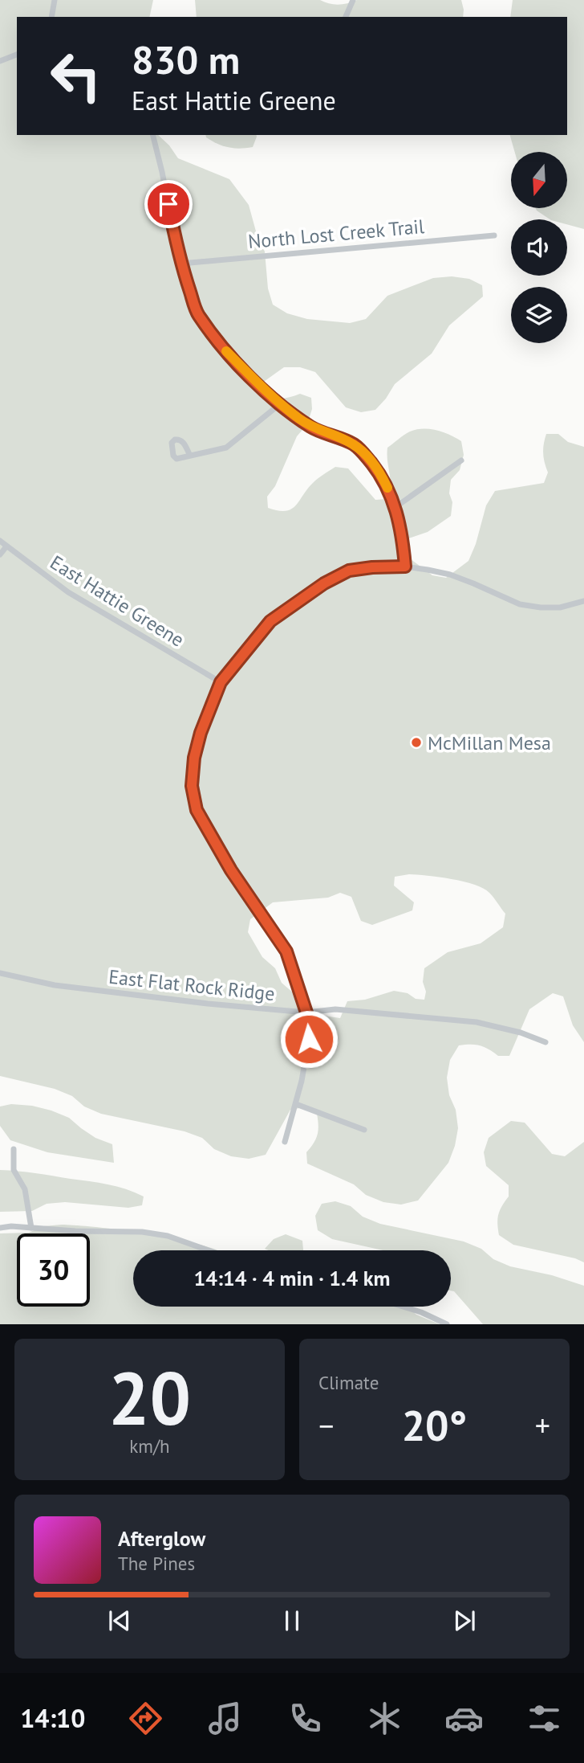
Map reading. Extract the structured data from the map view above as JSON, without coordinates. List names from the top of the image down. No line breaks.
{"streets":{"street":["North Lost Creek Trail","East Hattie Greene","East Flat Rock Ridge"]},"places":["McMillan Mesa"],"north":"bottom","page":{"turn":["830 m","East Hattie Greene"],"limit":"30","trip":"14:14 · 4 min · 1.4 km","tile":[["20","km/h"],"Climate"],"heat":["−","20°","+"],"song":["Afterglow","The Pines"],"tabs":"14:10"}}
